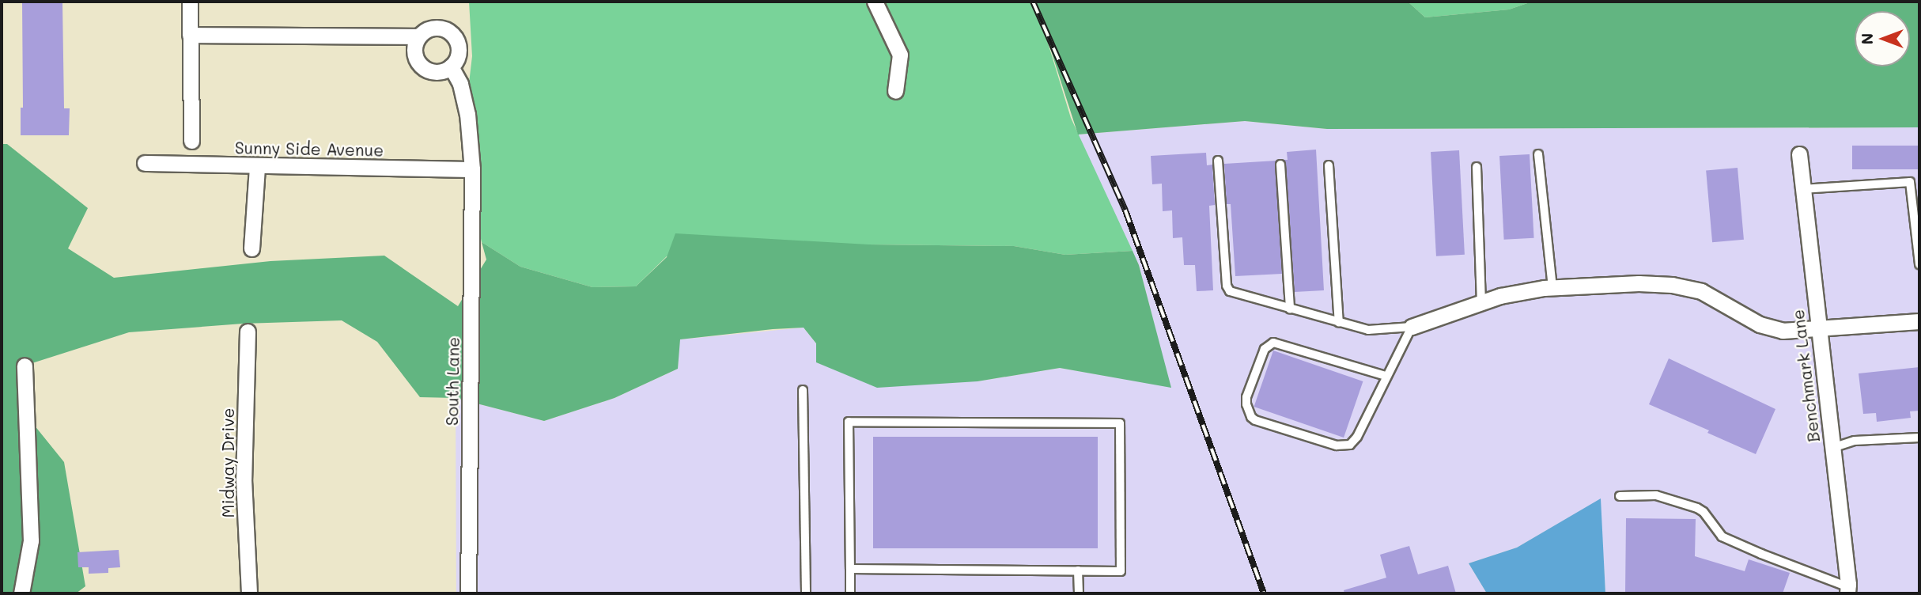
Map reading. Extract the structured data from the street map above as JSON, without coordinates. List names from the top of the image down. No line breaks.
{"streets":{"street":["Sunny Side Avenue","Benchmark Lane","South Lane","Midway Drive"]},"crossings":[["Sunny Side Avenue","South Lane"]],"north":"left"}
